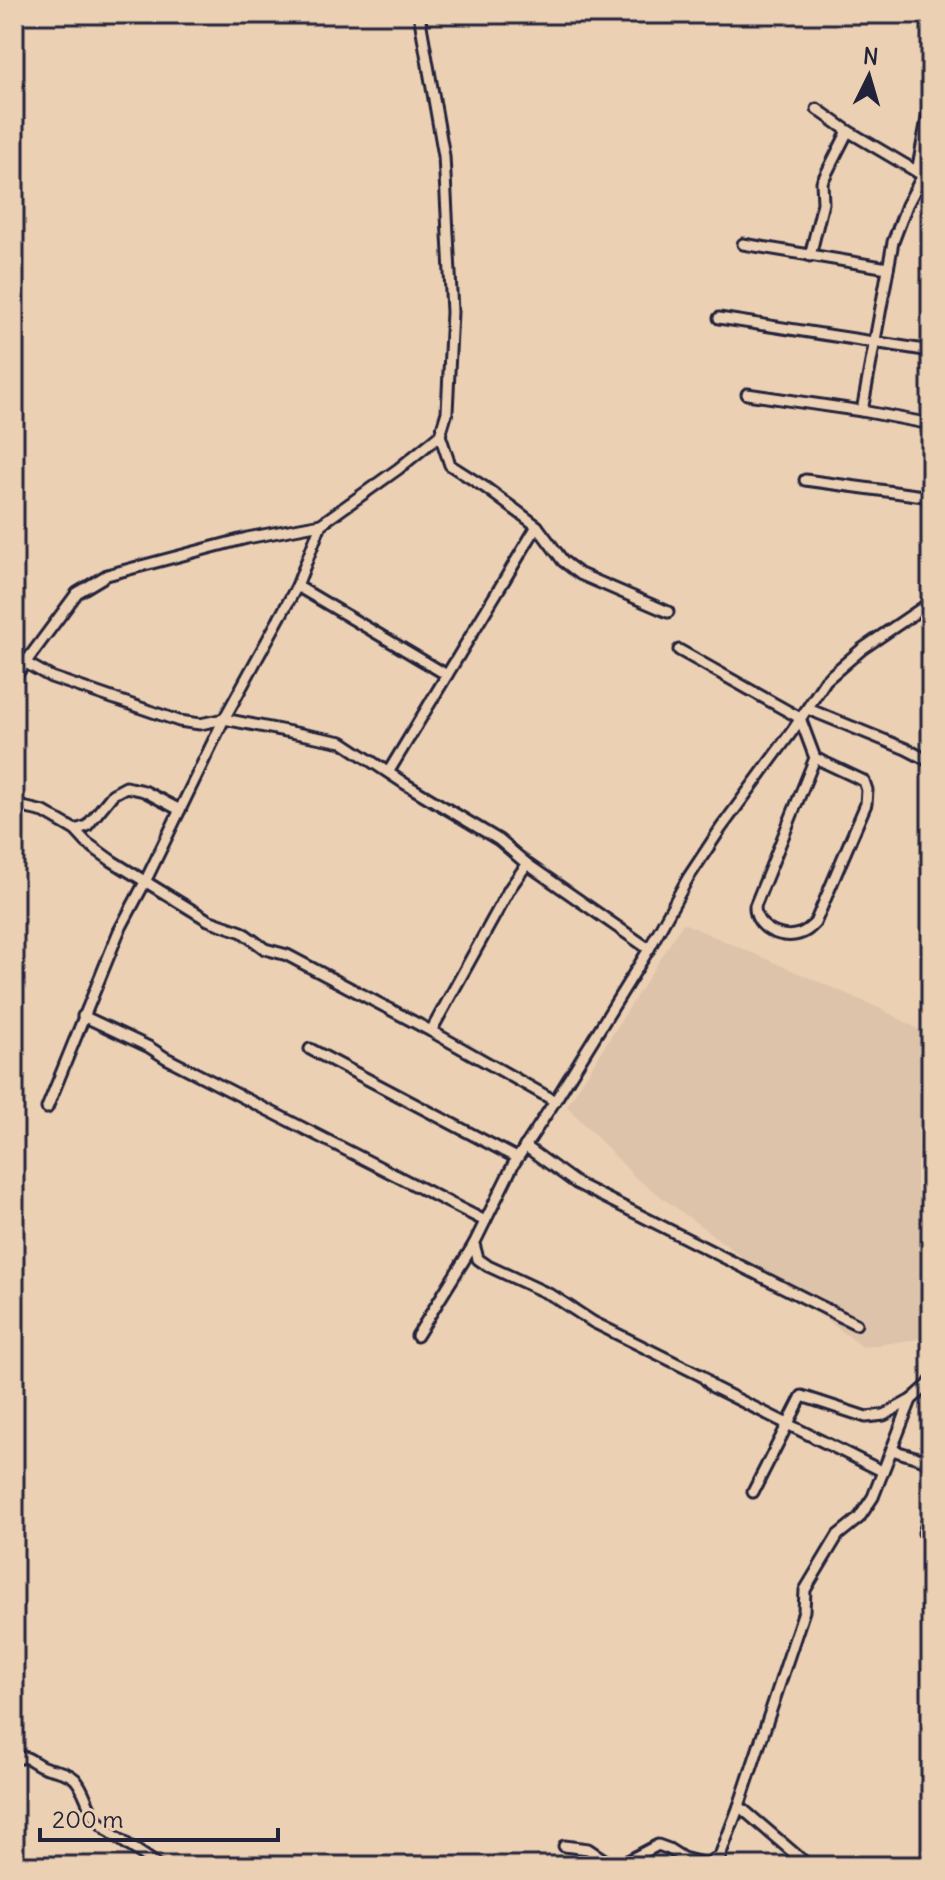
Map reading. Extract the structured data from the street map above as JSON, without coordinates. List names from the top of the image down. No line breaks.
{"scale_bar":"200 m","north":"top"}
